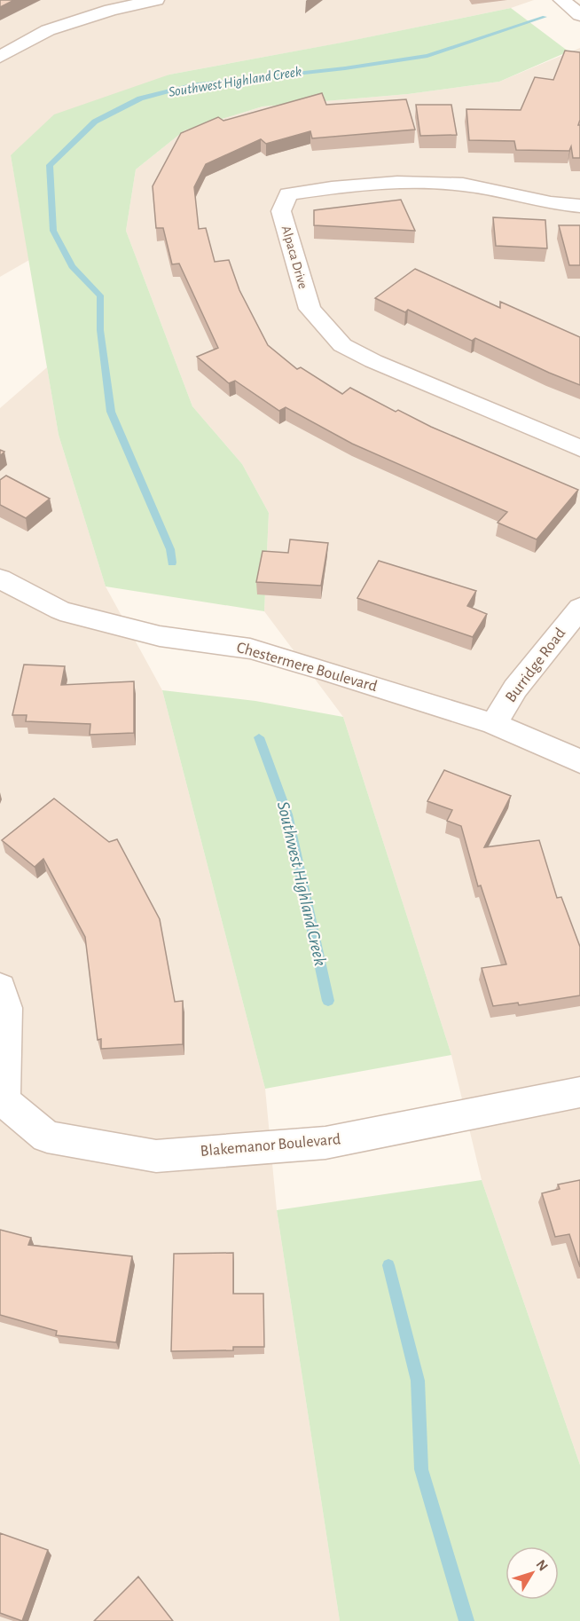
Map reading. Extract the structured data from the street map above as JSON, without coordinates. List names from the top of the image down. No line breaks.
{"streets":{"street":["Alpaca Drive","Burridge Road","Chestermere Boulevard","Blakemanor Boulevard"]},"crossings":[["Burridge Road","Chestermere Boulevard"]],"water":["Southwest Highland Creek"],"north":"top right"}
